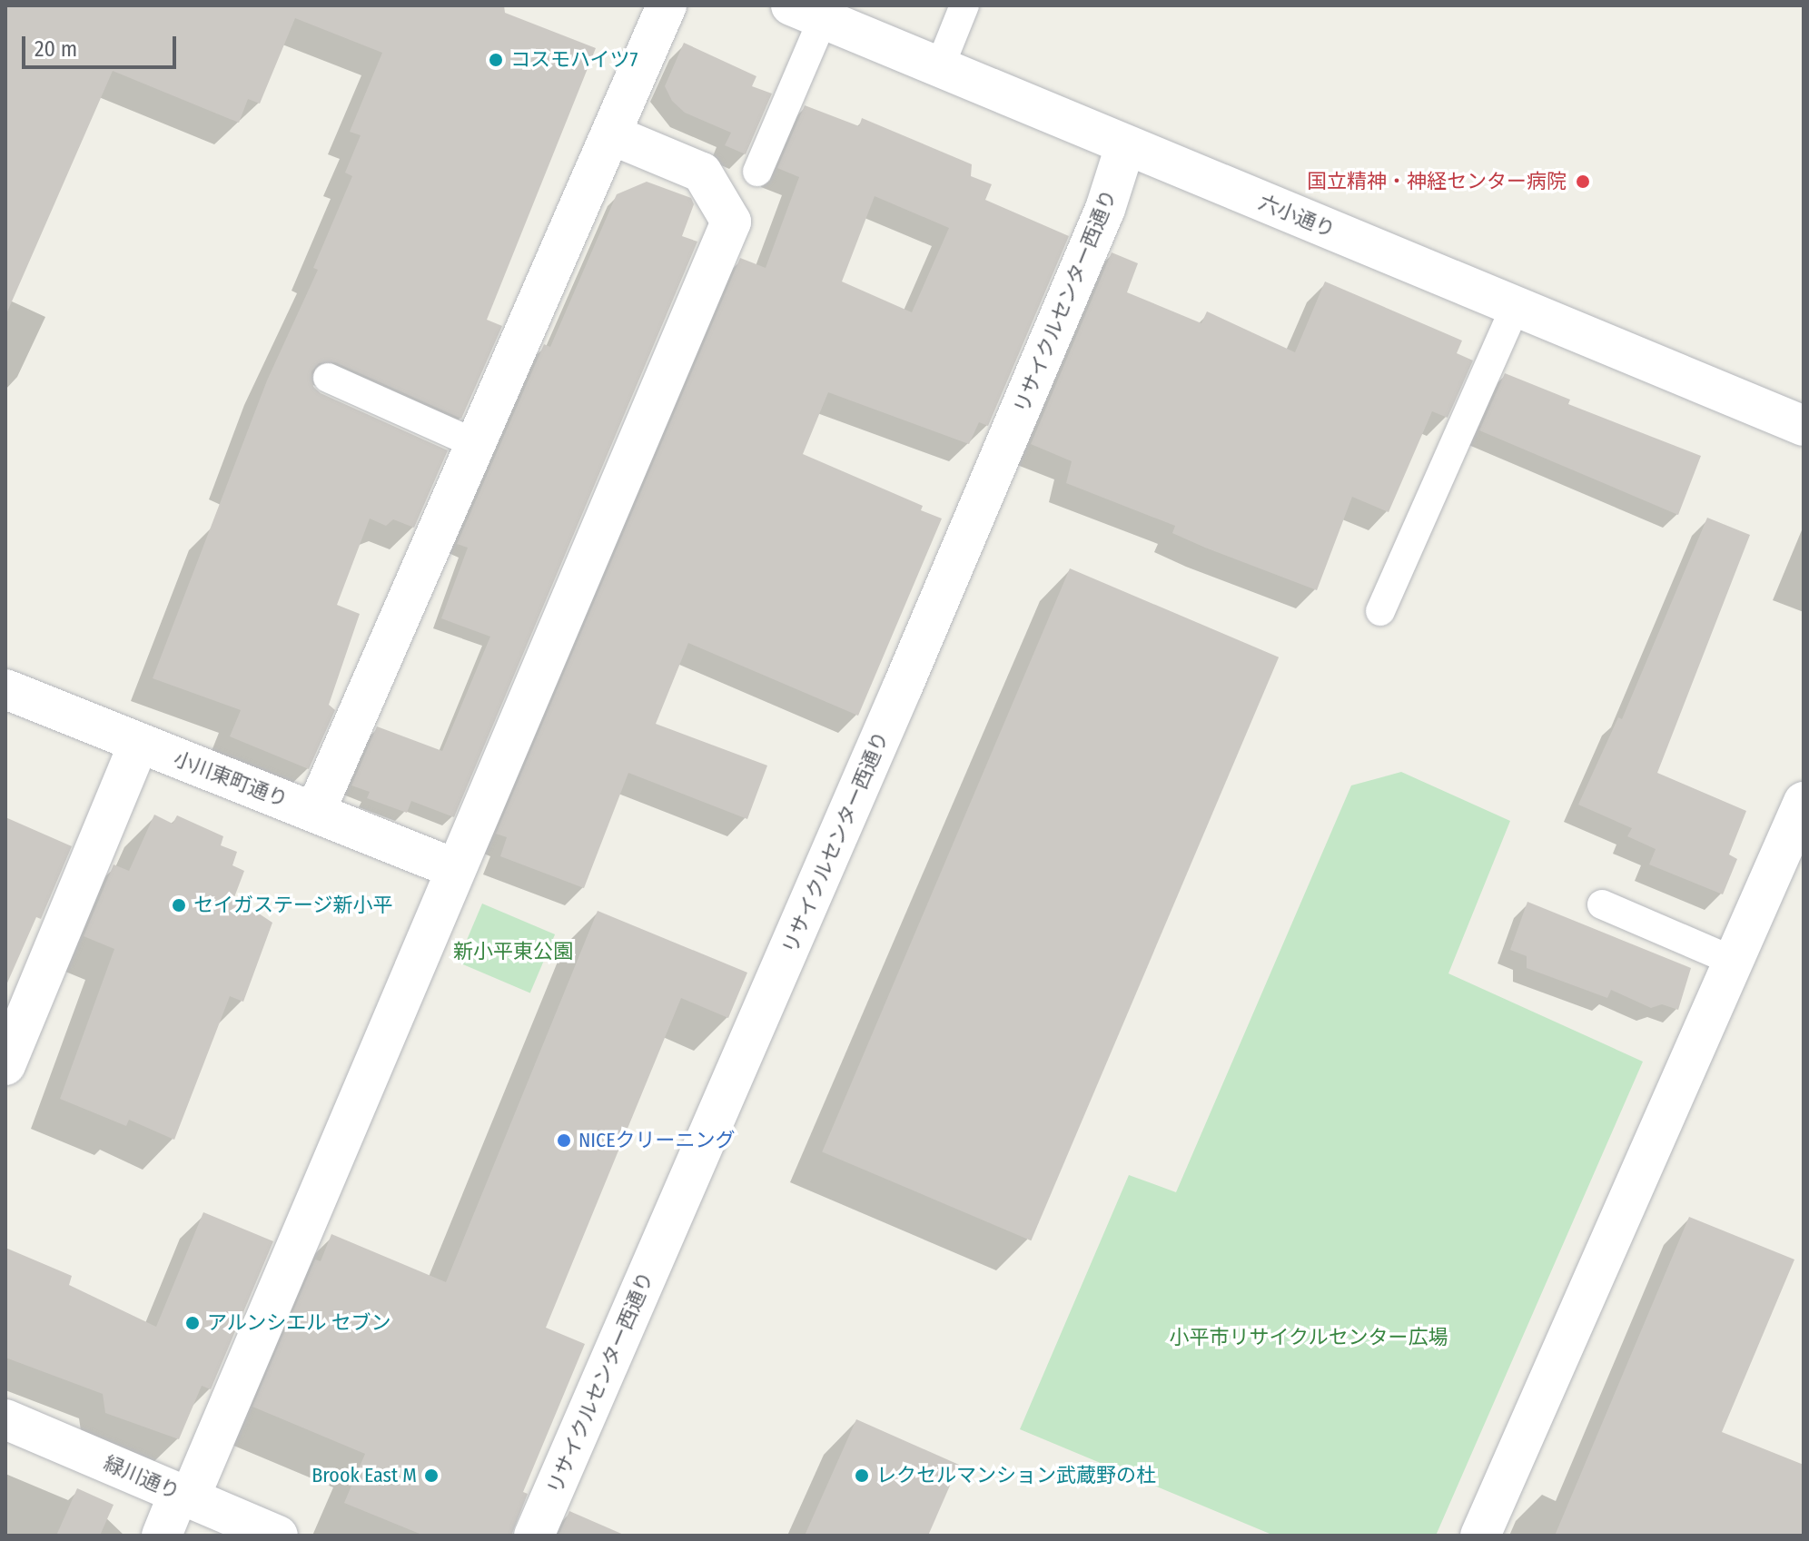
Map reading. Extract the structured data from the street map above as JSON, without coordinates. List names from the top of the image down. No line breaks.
{"streets":{"street":["六小通り","リサイクルセンター西通り","小川東町通り","緑川通り"]},"crossings":[["六小通り","リサイクルセンター西通り"]],"parks":["新小平東公園","小平市リサイクルセンター広場"],"places":["コスモハイツ7","国立精神・神経センター病院","セイガステージ新小平","NICEクリーニング","アルンシエル セブン","Brook East M","レクセルマンション武蔵野の杜"],"scale_bar":"20 m"}
